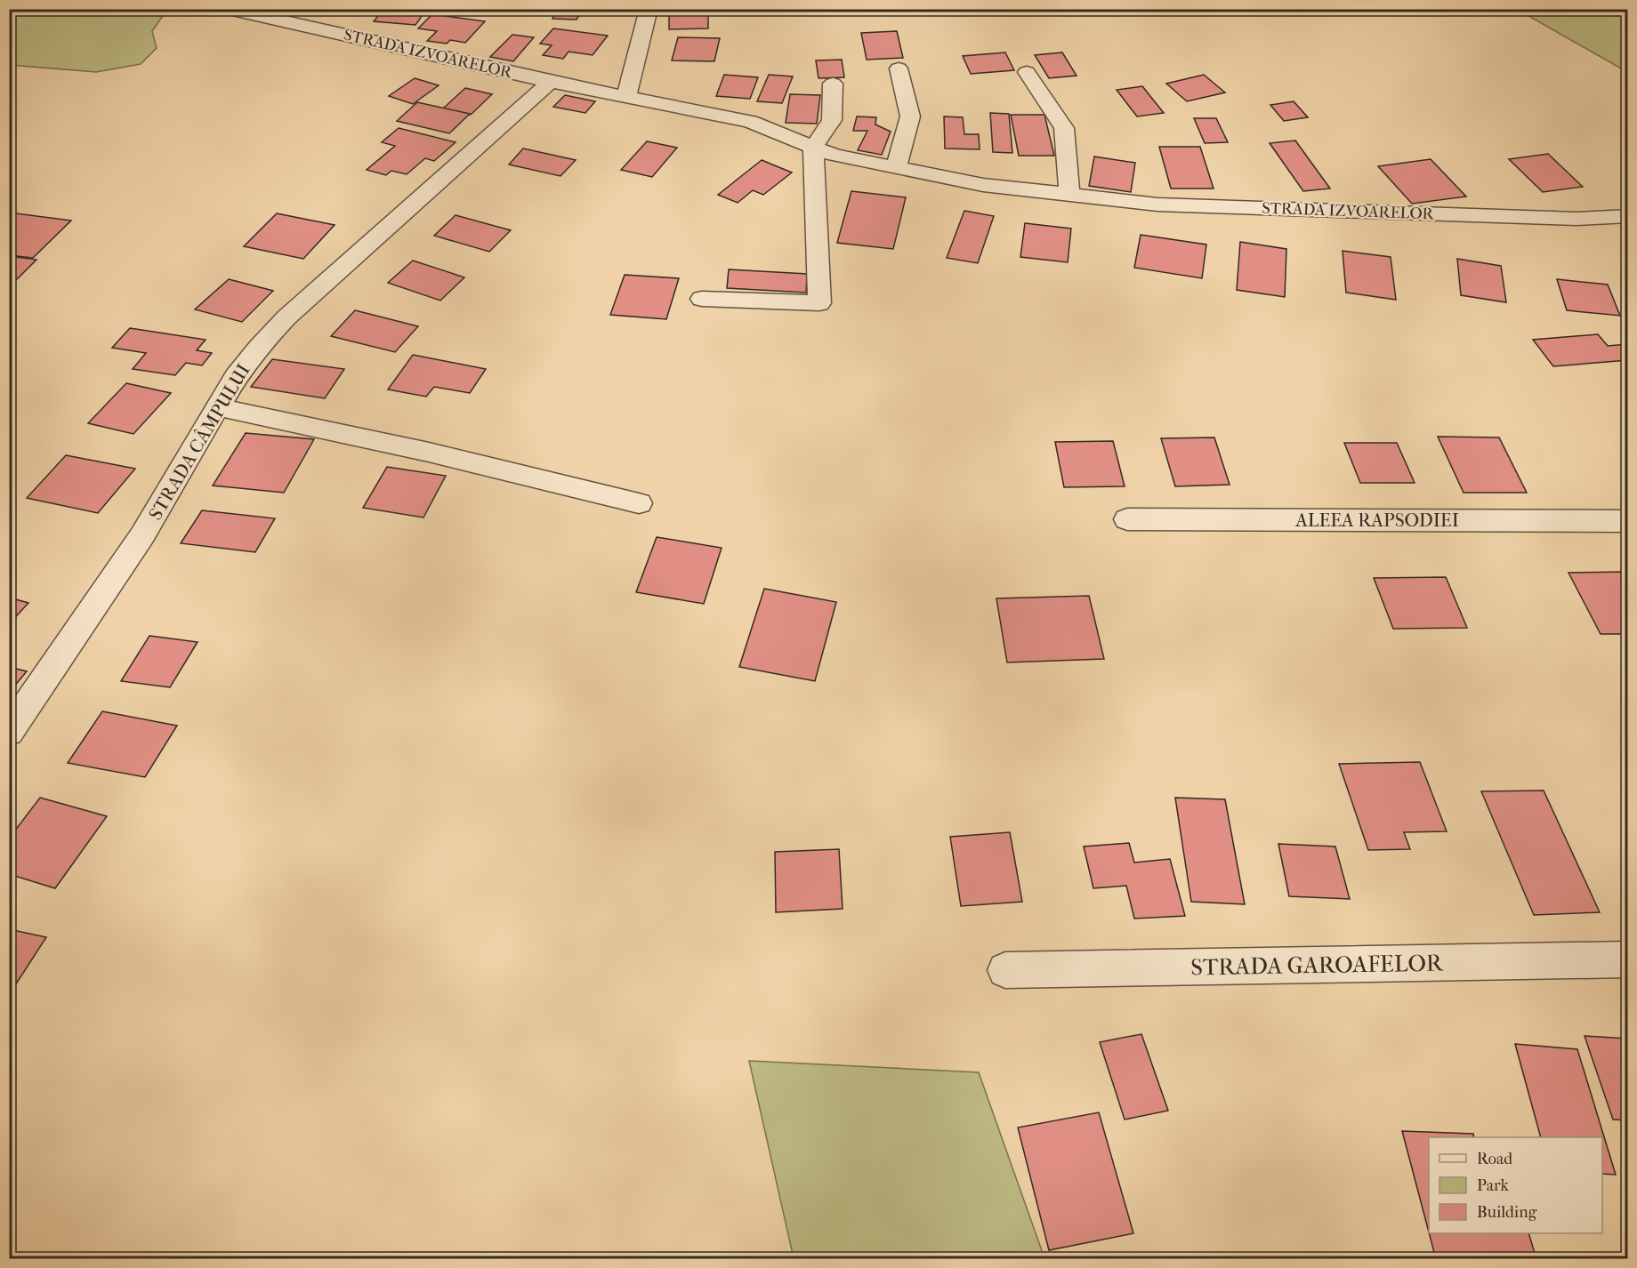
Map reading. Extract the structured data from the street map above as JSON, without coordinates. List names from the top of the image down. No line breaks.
{"streets":{"street":["STRADA IZVOARELOR","STRADA CÂMPULUI","ALEEA RAPSODIEI","STRADA GAROAFELOR"]},"crossings":[["STRADA IZVOARELOR","STRADA CÂMPULUI"]],"legend":["Road","Park","Building"]}
